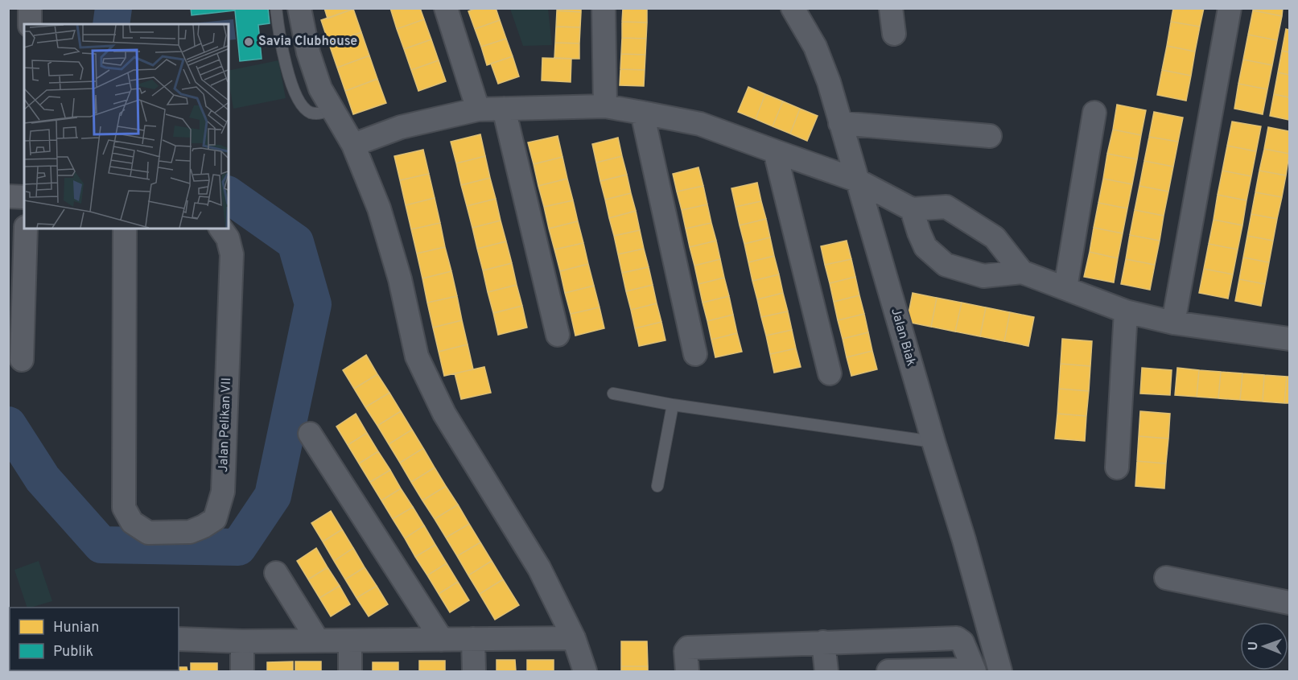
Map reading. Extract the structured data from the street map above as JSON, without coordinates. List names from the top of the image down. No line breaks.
{"streets":{"street":["Jalan Biak","Jalan Pelikan VII"]},"places":["Savia Clubhouse"],"legend":["Hunian","Publik"],"north":"left"}
